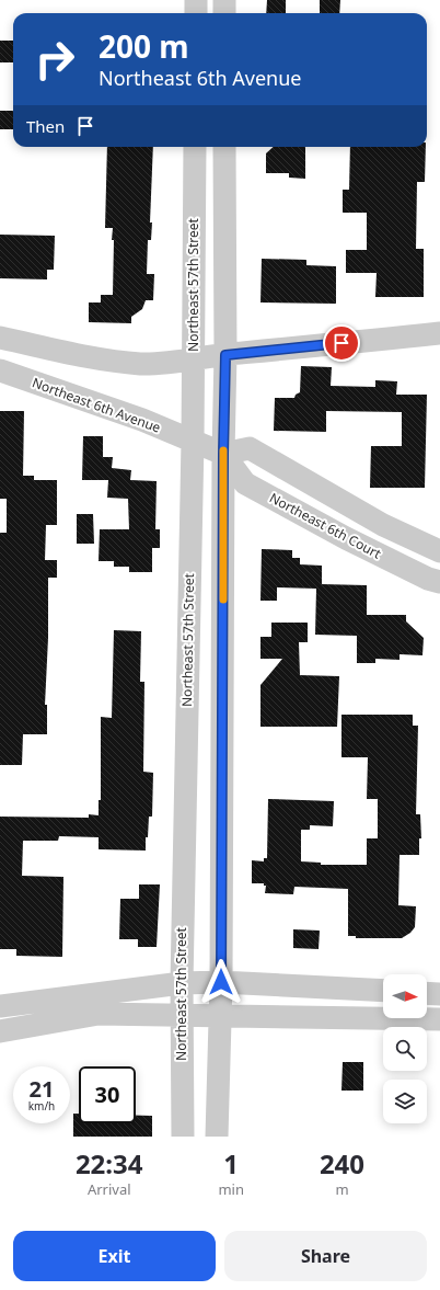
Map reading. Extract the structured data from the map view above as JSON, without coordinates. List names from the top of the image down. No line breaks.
{"streets":{"street":["Northeast 57th Street","Northeast 6th Avenue","Northeast 6th Court"]},"crossings":[["Northeast 57th Street","Northeast 6th Avenue"]],"north":"right","page":{"turn":["200 m","Northeast 6th Avenue"],"then":"Then","speed":"21 km/h","limit":"30","eta":["22:34","Arrival","1","min","240","m"],"buttons":["Exit","Share"]}}
